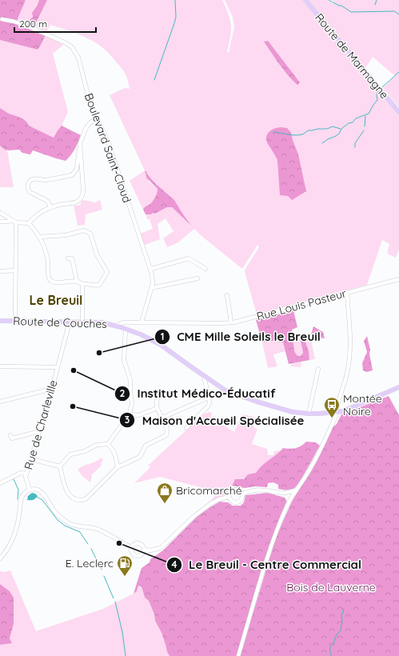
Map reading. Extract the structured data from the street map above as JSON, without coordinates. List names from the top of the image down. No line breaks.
{"streets":{"main road":["Route de Marmagne","Route de Couches"],"street":["Boulevard Saint-Cloud","Rue Louis Pasteur","Rue de Charleville"]},"crossings":[["Boulevard Saint-Cloud","Rue Louis Pasteur"],["Route de Couches","Rue de Charleville"]],"districts":["Le Breuil"],"parks":["Bois de Lauverne"],"places":{"other":["CME Mille Soleils le Breuil","Institut Médico-Éducatif","Maison d'Accueil Spécialisée","Le Breuil - Centre Commercial"],"bus stop":["Montée Noire"],"shop":["Bricomarché"],"fuel station":["E. Leclerc"]},"scale_bar":"200 m"}
